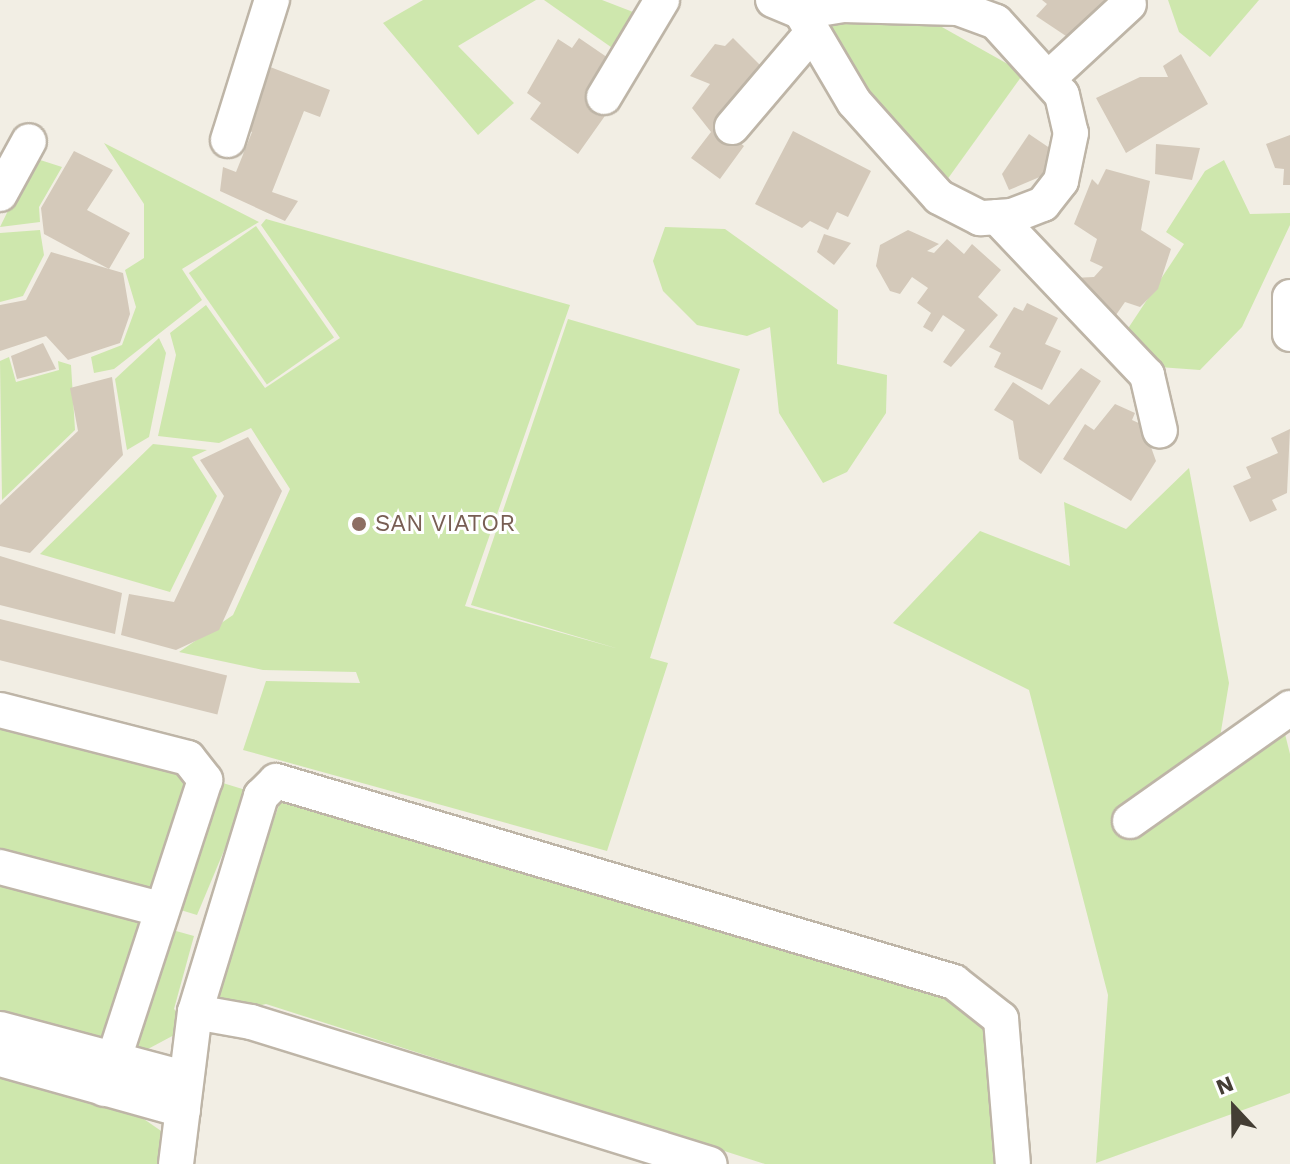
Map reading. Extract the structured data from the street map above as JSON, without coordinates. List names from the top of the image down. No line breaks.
{"places":["SAN VIATOR"],"north":"top"}
